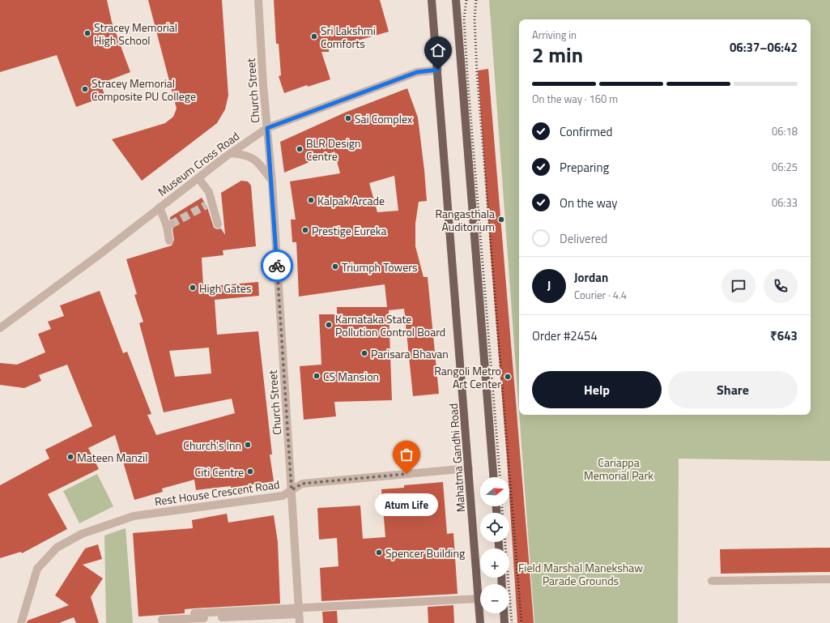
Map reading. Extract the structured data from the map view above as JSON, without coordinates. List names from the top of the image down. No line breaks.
{"streets":{"main road":["Mahatma Gandhi Road"],"street":["Church Street","Museum Cross Road","Rest House Crescent Road"]},"crossings":[["Church Street","Museum Cross Road"],["Church Street","Rest House Crescent Road"],["Museum Cross Road","Mahatma Gandhi Road"],["Mahatma Gandhi Road","Rest House Crescent Road"]],"parks":["Cariappa Memorial Park","Field Marshal Manekshaw Parade Grounds"],"places":["Stracey Memorial High School","Sri Lakshmi Comforts","Stracey Memorial Composite PU College","Sai Complex","BLR Design Centre","Kalpak Arcade","Rangasthala Auditorium","Prestige Eureka","Triumph Towers","High Gates","Karnataka State Pollution Control Board","Parisara Bhavan","CS Mansion","Rangoli Metro Art Center","Church's Inn","Mateen Manzil","Citi Centre","Atum Life","Spencer Building"],"north":"right","page":{"heading":["2 min","Arriving in","06:37–06:42"],"panel":["Jordan","Courier · 4.4","Order #2454","₹643"],"bar":"On the way · 160 m","list":[["Confirmed","06:18"],["Preparing","06:25"],["On the way","06:33"],"Delivered"],"round":"J","buttons":["Help","Share"],"map_buttons":["+","−"],"bubble":"Atum Life"}}
